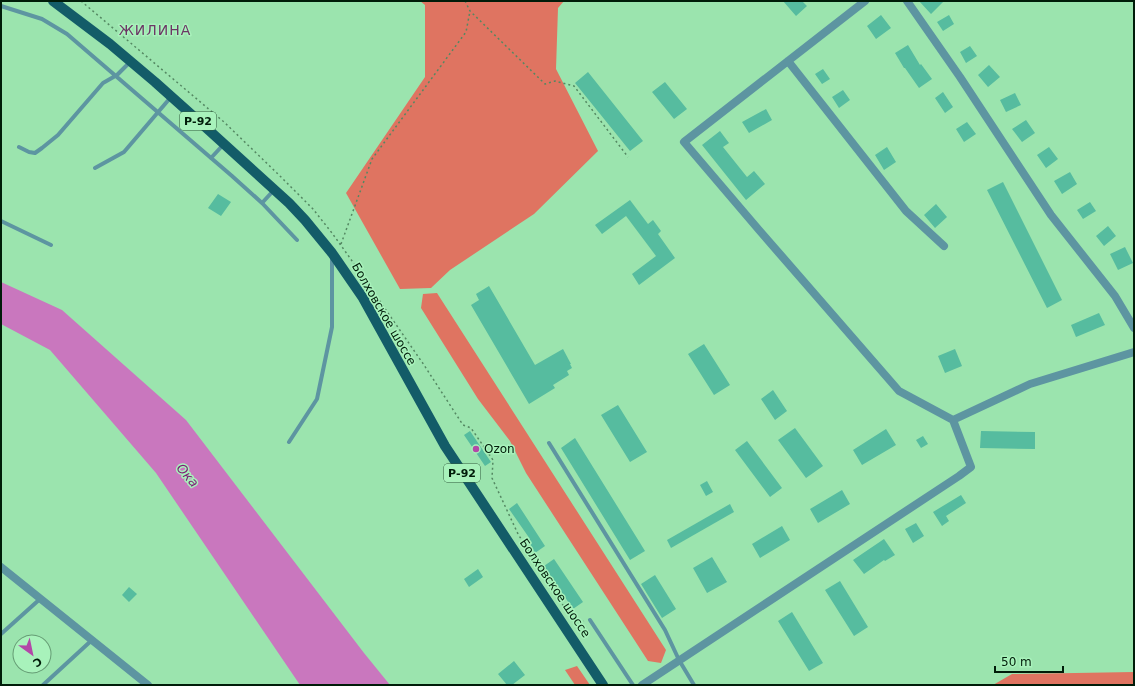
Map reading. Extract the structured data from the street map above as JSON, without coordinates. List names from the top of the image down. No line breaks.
{"streets":{"main road":["Р-92","Болховское шоссе"]},"districts":["ЖИЛИНА"],"water":["Ока"],"places":["Ozon"],"scale_bar":"50 m","north":"bottom right"}
